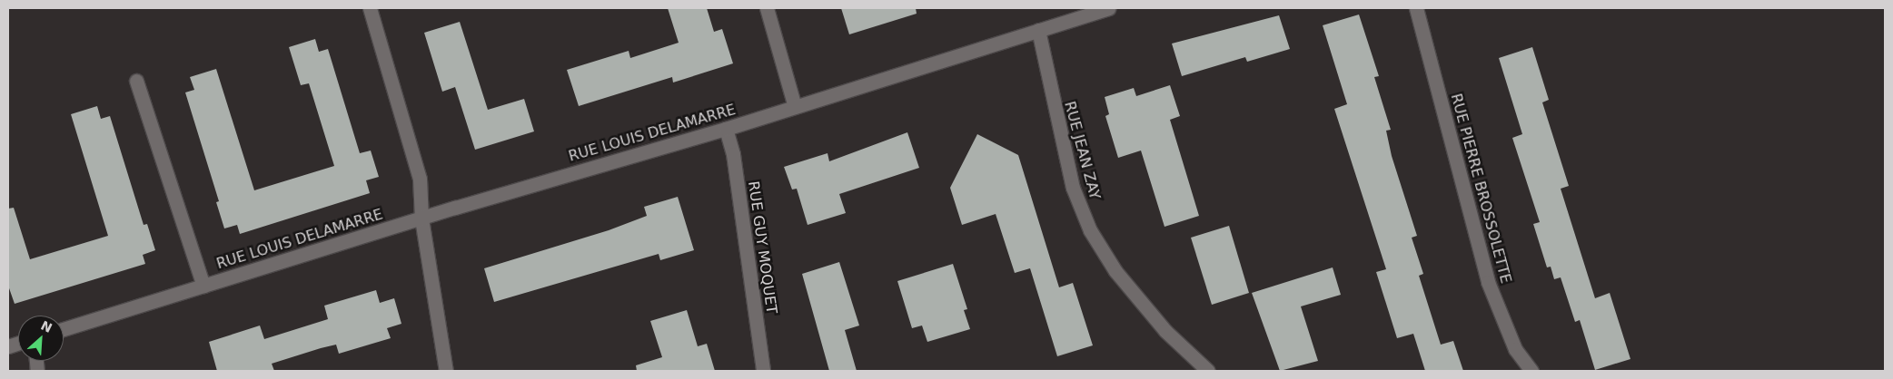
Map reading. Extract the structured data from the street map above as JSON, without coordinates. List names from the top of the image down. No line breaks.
{"streets":{"street":["RUE LOUIS DELAMARRE","RUE JEAN ZAY","RUE PIERRE BROSSOLETTE","RUE GUY MOQUET"]},"crossings":[["RUE LOUIS DELAMARRE","RUE JEAN ZAY"],["RUE LOUIS DELAMARRE","RUE GUY MOQUET"]],"north":"top right"}
